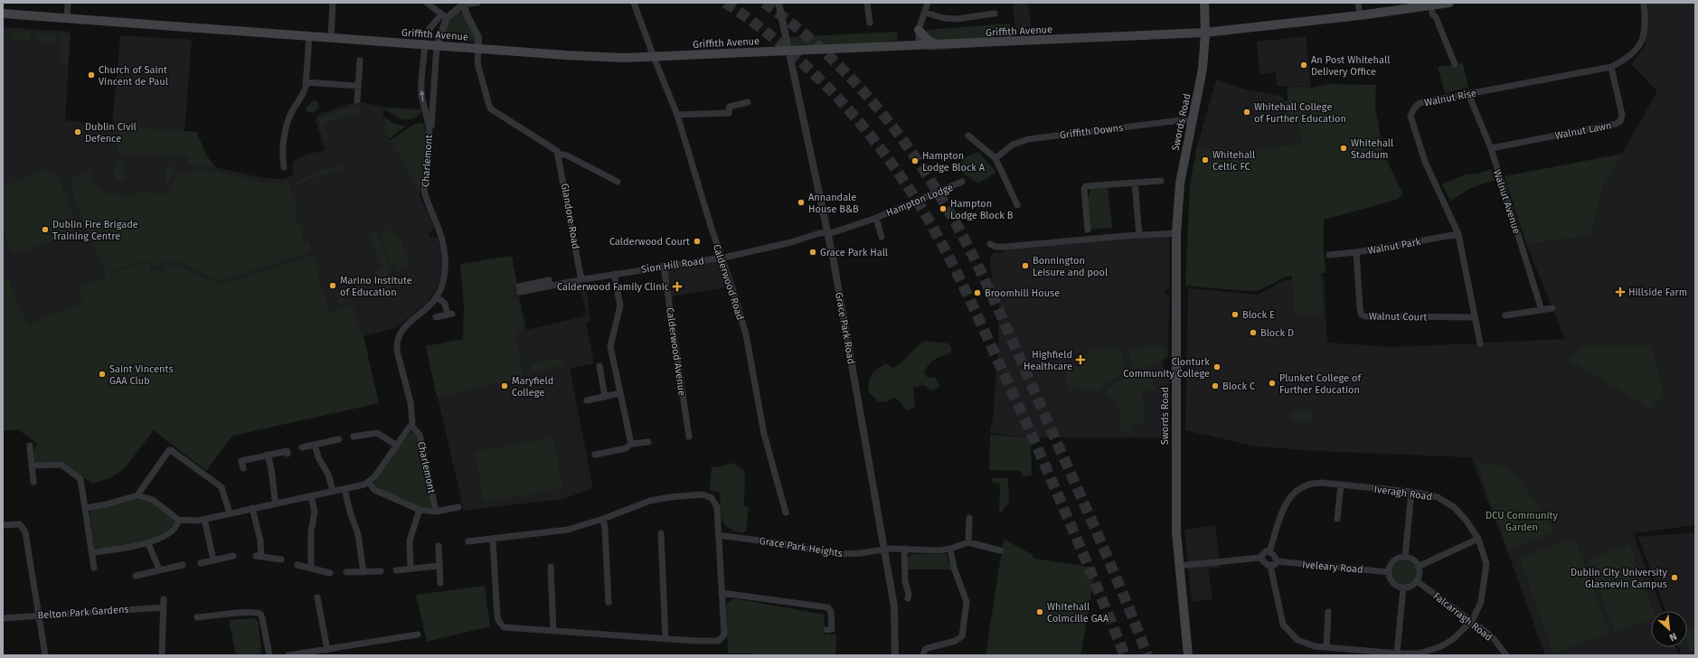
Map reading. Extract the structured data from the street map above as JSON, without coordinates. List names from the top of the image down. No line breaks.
{"streets":{"main road":["Griffith Avenue","Swords Road"],"street":["Walnut Rise","Walnut Lawn","Griffith Downs","Charlemont","Hampton Lodge","Walnut Avenue","Glandore Road","Walnut Park","Sion Hill Road","Calderwood Road","Walnut Court","Grace Park Road","Calderwood Avenue","Iveragh Road","Grace Park Heights","Iveleary Road","Belton Park Gardens","Falcarragh Road"]},"crossings":[["Griffith Avenue","Swords Road"],["Griffith Avenue","Charlemont"],["Griffith Avenue","Calderwood Road"],["Griffith Avenue","Grace Park Road"],["Walnut Rise","Walnut Lawn"],["Walnut Rise","Walnut Avenue"],["Walnut Rise","Walnut Park"],["Walnut Rise","Walnut Court"],["Swords Road","Griffith Downs"],["Walnut Lawn","Walnut Avenue"],["Hampton Lodge","Sion Hill Road"],["Hampton Lodge","Grace Park Road"],["Glandore Road","Sion Hill Road"],["Walnut Park","Walnut Court"],["Sion Hill Road","Calderwood Road"],["Sion Hill Road","Grace Park Road"],["Sion Hill Road","Calderwood Avenue"],["Grace Park Road","Grace Park Heights"],["Iveragh Road","Iveleary Road"],["Iveragh Road","Falcarragh Road"],["Iveleary Road","Falcarragh Road"]],"parks":["DCU Community Garden"],"places":{"other":["An Post Whitehall Delivery Office","Church of Saint Vincent de Paul","Whitehall College of Further Education","Dublin Civil Defence","Whitehall Stadium","Whitehall Celtic FC","Hampton Lodge Block A","Annandale House B&B","Hampton Lodge Block B","Dublin Fire Brigade Training Centre","Calderwood Court","Grace Park Hall","Bonnington Leisure and pool","Marino Institute of Education","Broomhill House","Block E","Block D","Clonturk Community College","Saint Vincents GAA Club","Plunket College of Further Education","Maryfield College","Block C","Dublin City University Glasnevin Campus","Whitehall Colmcille GAA"],"health":["Calderwood Family Clinic","Hillside Farm","Highfield Healthcare"]},"north":"bottom right"}
